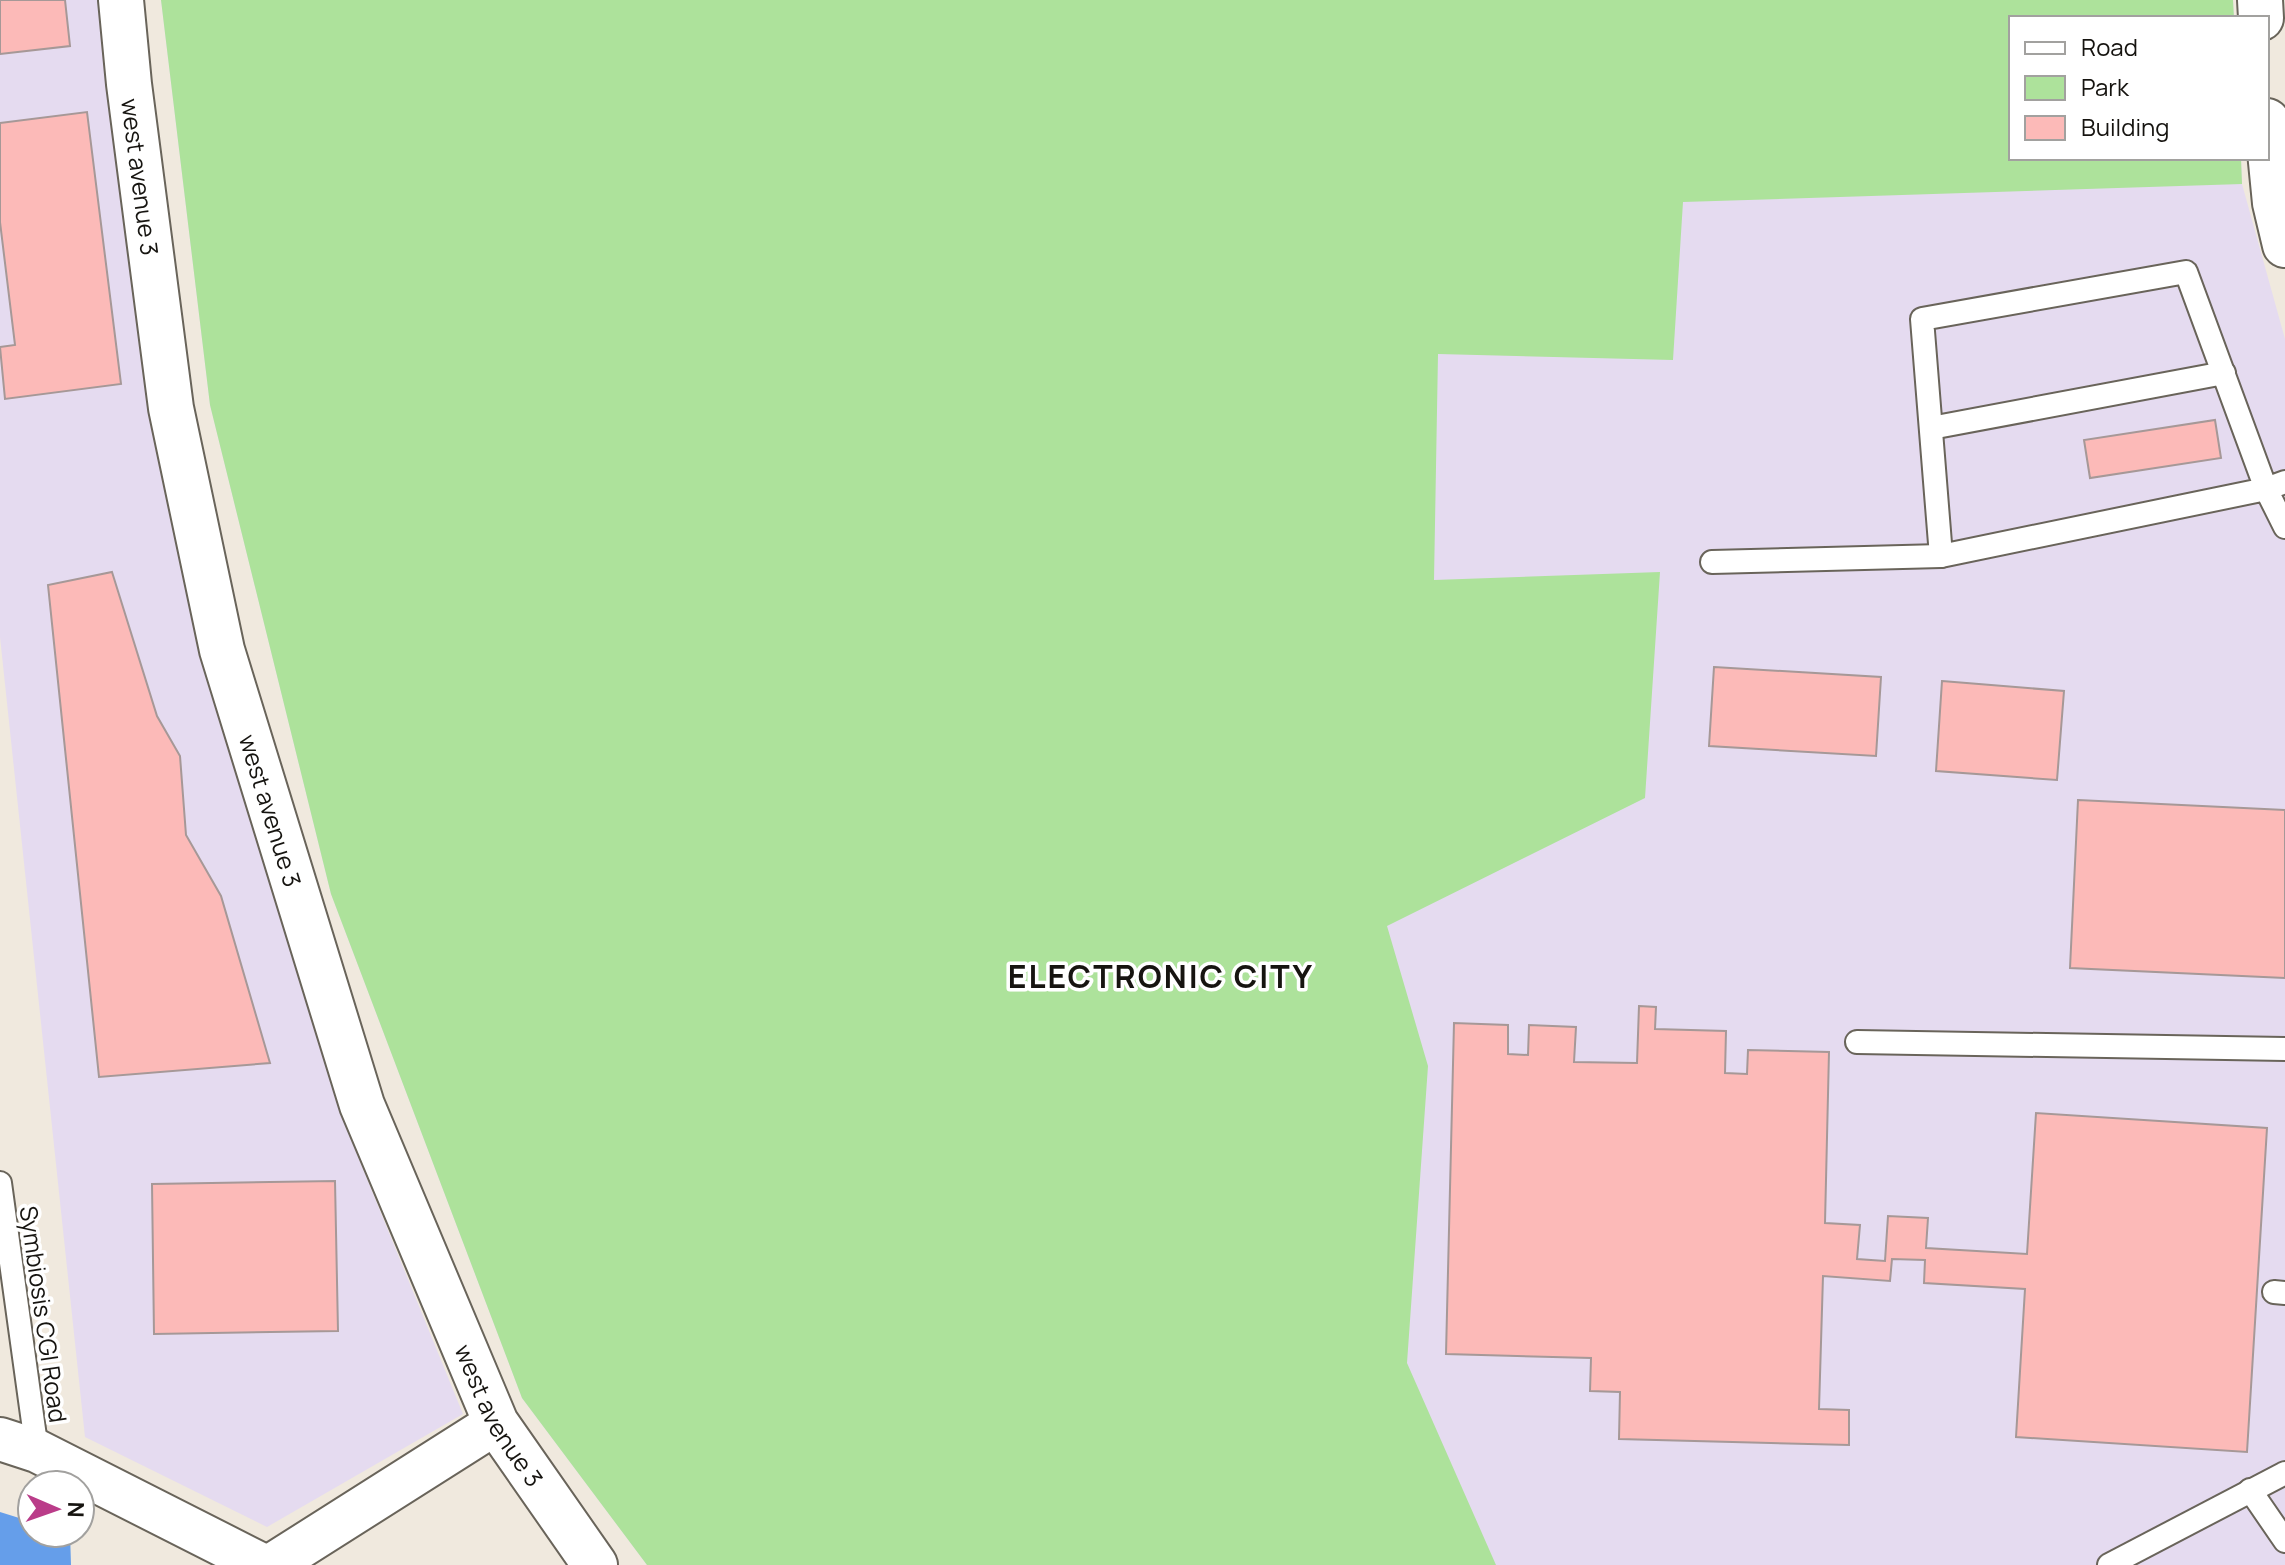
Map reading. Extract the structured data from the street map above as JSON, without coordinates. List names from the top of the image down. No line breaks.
{"streets":{"street":["west avenue 3"],"lane":["Symbiosis CGI Road"]},"districts":["ELECTRONIC CITY"],"legend":["Road","Park","Building"],"north":"right"}
